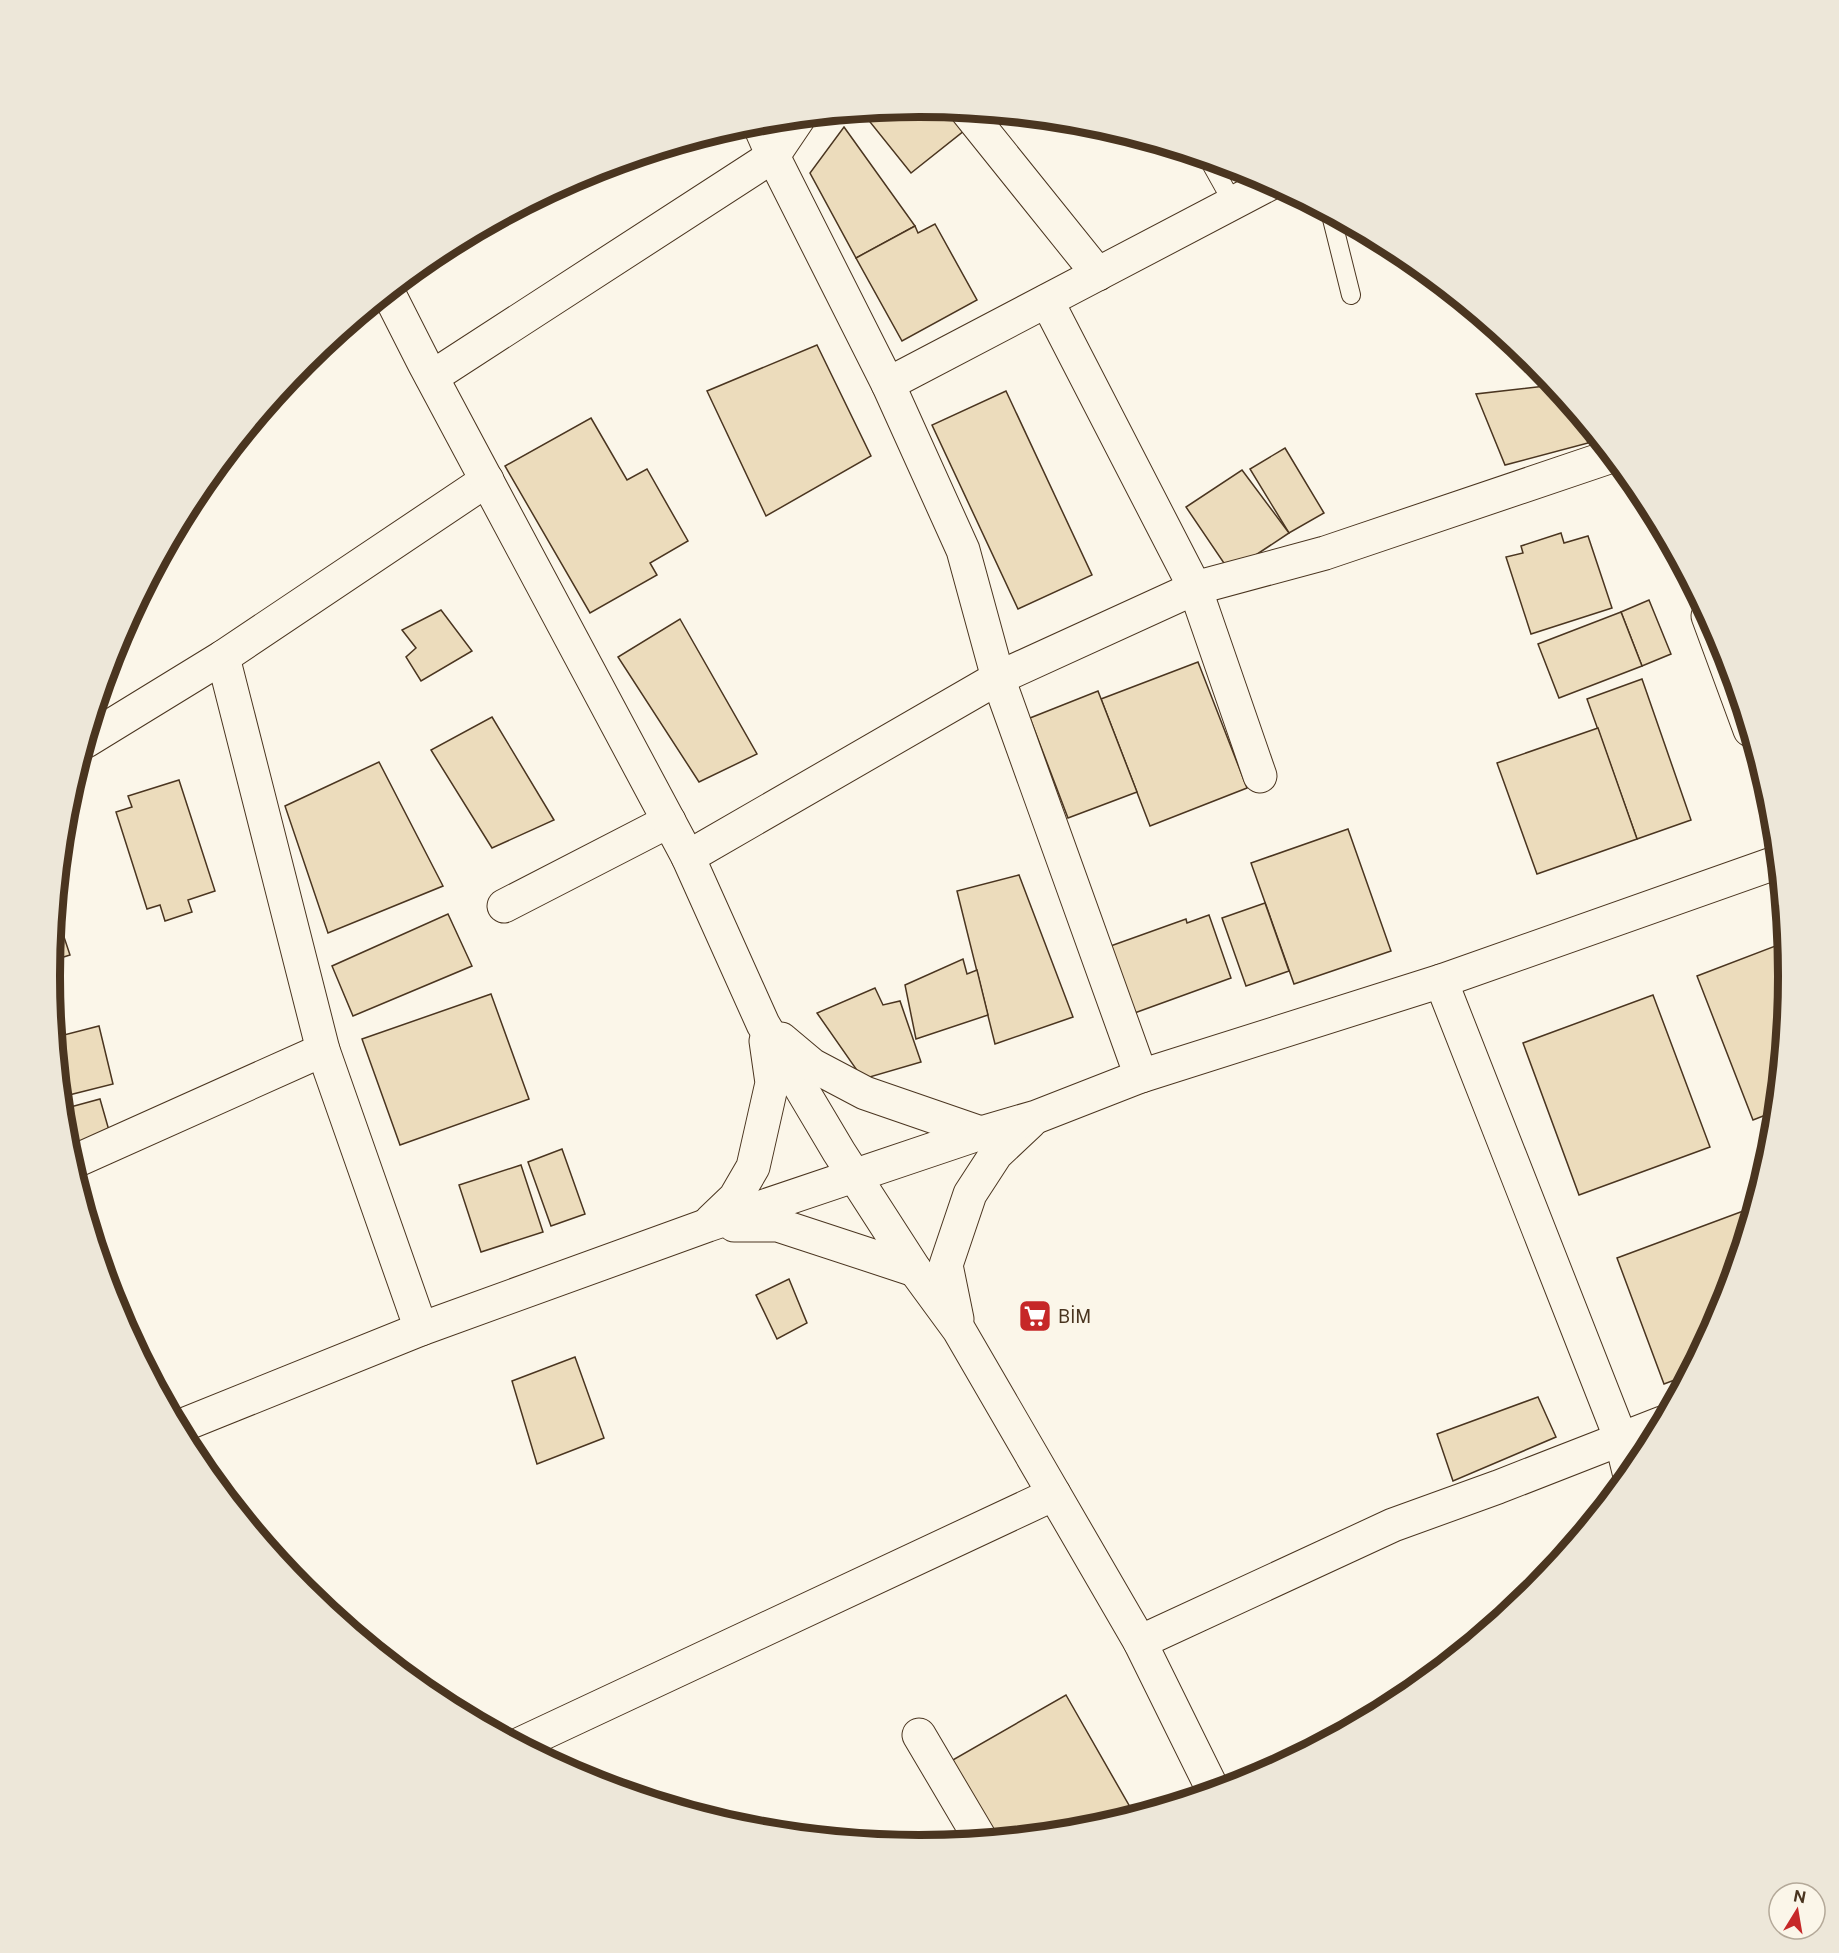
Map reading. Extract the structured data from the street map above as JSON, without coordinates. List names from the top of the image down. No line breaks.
{"places":{"supermarket":["BİM"]},"north":"top"}
